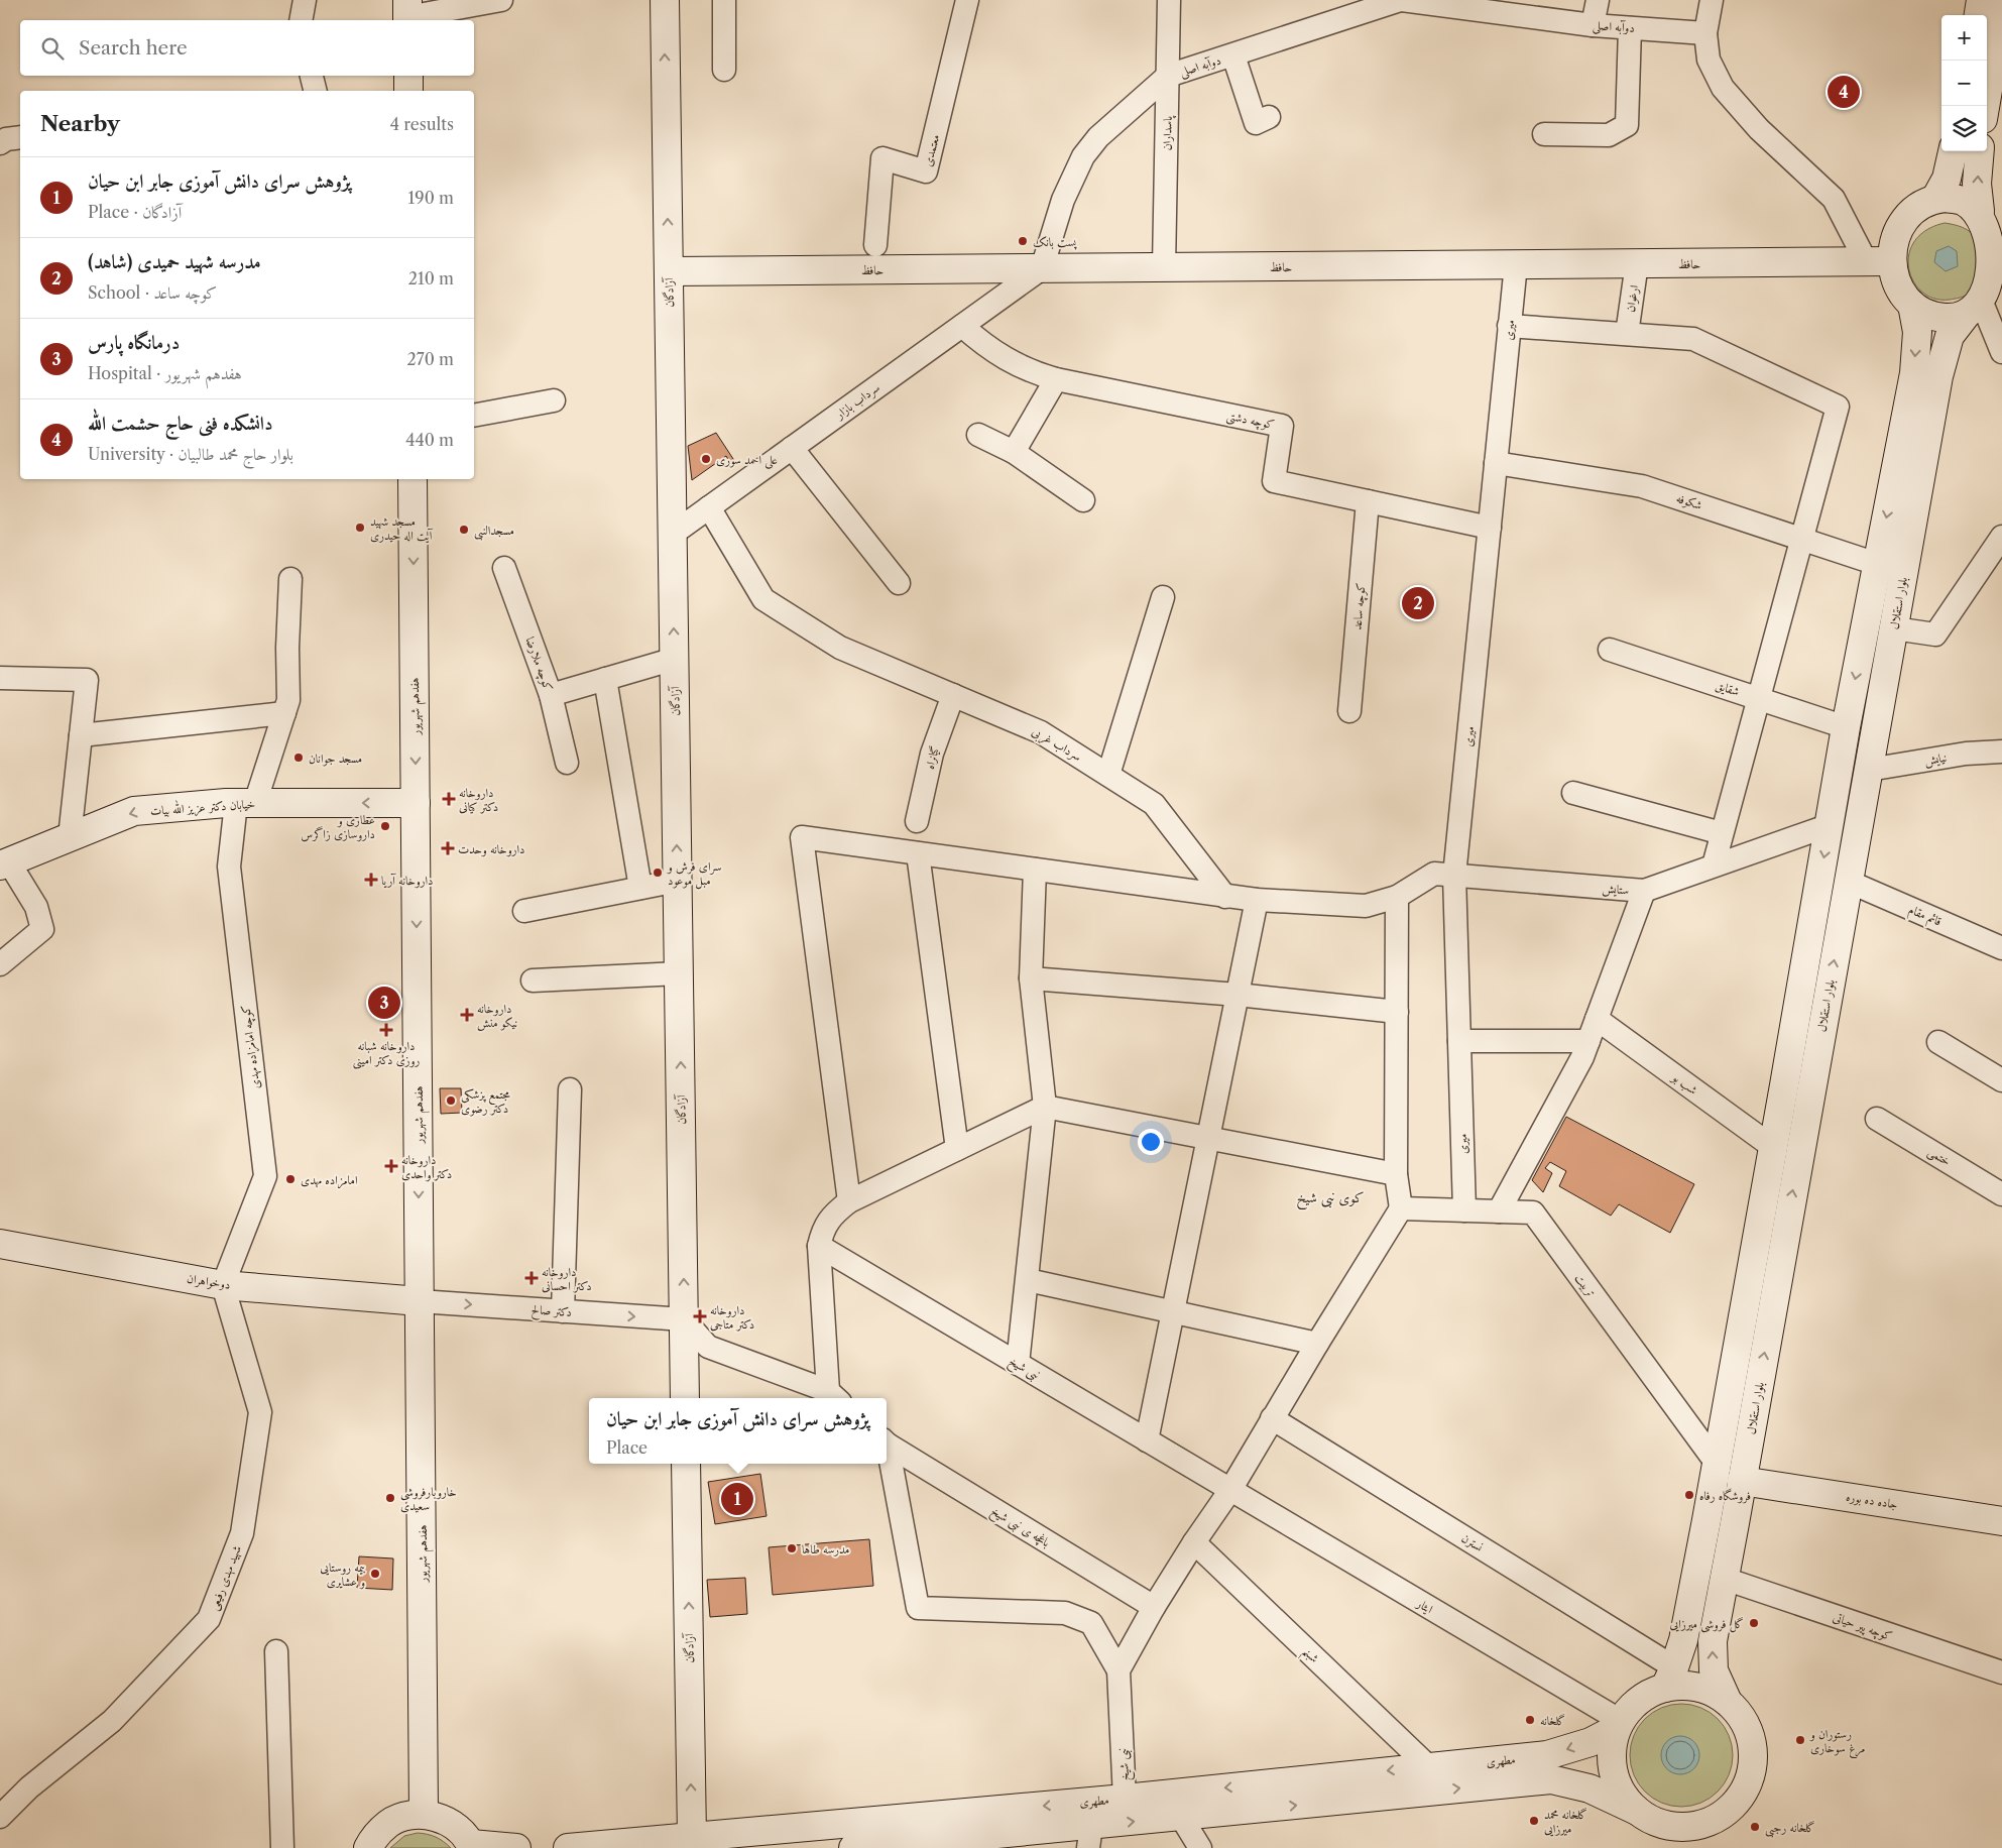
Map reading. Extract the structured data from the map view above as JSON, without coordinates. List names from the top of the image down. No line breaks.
{"streets":{"main road":["حافظ","آزادگان","بلوار استقلال","هفدهم شهریور","خیابان دکتر عزیز الله بیات","دوخواهران","جاده ده بوره","مطهری"],"street":["دوآبه اصلی","پاسداران","معتمدی","ارغوان","میری","سرداب بازار","کوچه دشتی","شکوفه","کوچه ساعد","کوچه ملارضا","شقایق","سرداب غربی","گیانراه","نیایش","ستایش","قائم مقام","کوچه امامزاده مهدی","شب بو","ختمی","تربیت","دکتر صالح","نبی شیخ","باغچه ی نبی شیخ","نسترن","شهید مهدی رفیعی","ایثار","کوچه پیر حیاتی","شبنم"]},"crossings":[["دوآبه اصلی","پاسداران"],["دوآبه اصلی","حافظ"],["دوآبه اصلی","سرداب بازار"],["پاسداران","حافظ"],["حافظ","آزادگان"],["حافظ","ارغوان"],["حافظ","میری"],["حافظ","سرداب بازار"],["حافظ","بلوار استقلال"],["آزادگان","سرداب بازار"],["آزادگان","دکتر صالح"],["آزادگان","مطهری"],["میری","کوچه دشتی"],["میری","شکوفه"],["میری","ستایش"],["میری","تربیت"],["سرداب بازار","کوچه دشتی"],["سرداب بازار","سرداب غربی"],["کوچه دشتی","کوچه ساعد"],["بلوار استقلال","نیایش"],["بلوار استقلال","قائم مقام"],["بلوار استقلال","جاده ده بوره"],["بلوار استقلال","نسترن"],["بلوار استقلال","ایثار"],["بلوار استقلال","کوچه پیر حیاتی"],["بلوار استقلال","مطهری"],["هفدهم شهریور","خیابان دکتر عزیز الله بیات"],["هفدهم شهریور","دوخواهران"],["هفدهم شهریور","دکتر صالح"],["سرداب غربی","گیانراه"],["خیابان دکتر عزیز الله بیات","کوچه امامزاده مهدی"],["کوچه امامزاده مهدی","دوخواهران"],["کوچه امامزاده مهدی","شهید مهدی رفیعی"],["دوخواهران","دکتر صالح"],["دوخواهران","شهید مهدی رفیعی"],["نبی شیخ","ایثار"],["نبی شیخ","مطهری"],["نسترن","ایثار"],["نسترن","مطهری"],["ایثار","مطهری"],["شبنم","مطهری"]],"one_way":["آزادگان","هفدهم شهریور","خیابان دکتر عزیز الله بیات","دکتر صالح"],"districts":["کوی نبی شیخ"],"places":{"other":["پست بانک","علی احمد سوری","مسجد شهید آیت اله حیدری","مسجدالنبی","مسجد جوانان","عطاری و داروسازی زاگرس","سرای فرش و مبل موعود","مجتمع پزشکی دکتر رضوی","امامزاده مهدی","فروشگاه رفاه","خاروبارفروشی سعیدی","مدرسه طاها","بیمه روستایی و عشایری","گل فروشی میرزایی","گلخانه","رستوران و مرغ سوخاری","گلخانه محمد میرزایی","گلخانه رجبی"],"health":["داروخانه دکتر کیانی","داروخانه وحدت","داروخانه آریا","داروخانه نیکو منش","داروخانه شبانه روزی دکتر امینی","داروخانه دکتر واحدی","داروخانه دکتر احسانی","داروخانه دکتر متاجی"]},"page":{"map_buttons":["+","−"],"search":"Search here","pins":["4","2","3","1"],"heading":["Nearby","4 results"],"list":[{"mark":"1","name":"پژوهش سرای دانش آموزی جابر ابن حیان","note":"Place · آزادگان","value":"190 m"},{"mark":"2","name":"مدرسه شهید حمیدی (شاهد)","note":"School · کوچه ساعد","value":"210 m"},{"mark":"3","name":"درمانگاه پارس","note":"Hospital · هفدهم شهریور","value":"270 m"},{"mark":"4","name":"دانشکده فنی حاج حشمت الله","note":"University · بلوار حاج محمد طالبیان","value":"440 m"}],"popup":["پژوهش سرای دانش آموزی جابر ابن حیان","Place"]}}
